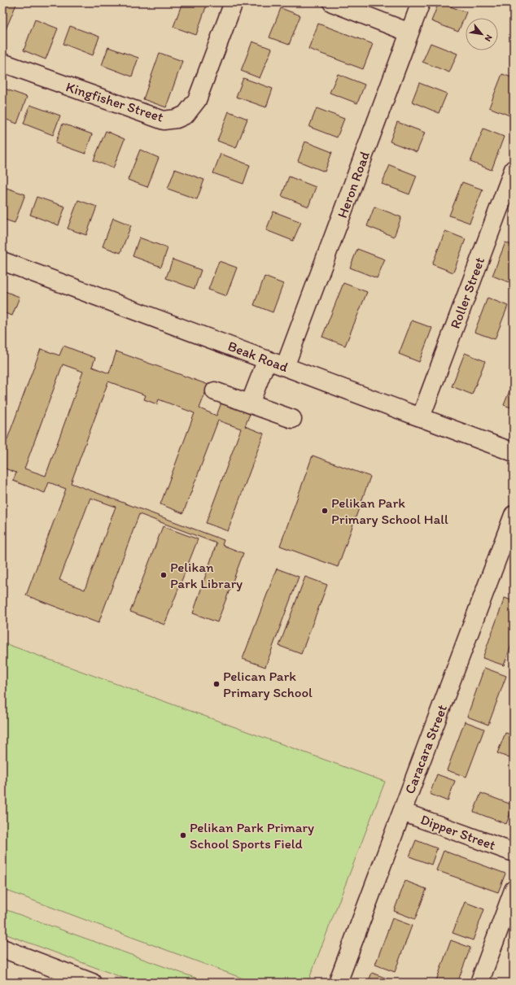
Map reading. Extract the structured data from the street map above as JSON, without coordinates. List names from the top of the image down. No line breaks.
{"streets":{"street":["Kingfisher Street","Heron Road","Roller Street","Beak Road","Caracara Street","Dipper Street"]},"crossings":[["Heron Road","Beak Road"],["Roller Street","Beak Road"],["Caracara Street","Dipper Street"]],"places":["Pelikan Park Primary School Hall","Pelikan Park Library","Pelican Park Primary School","Pelikan Park Primary School Sports Field"],"north":"bottom right"}
